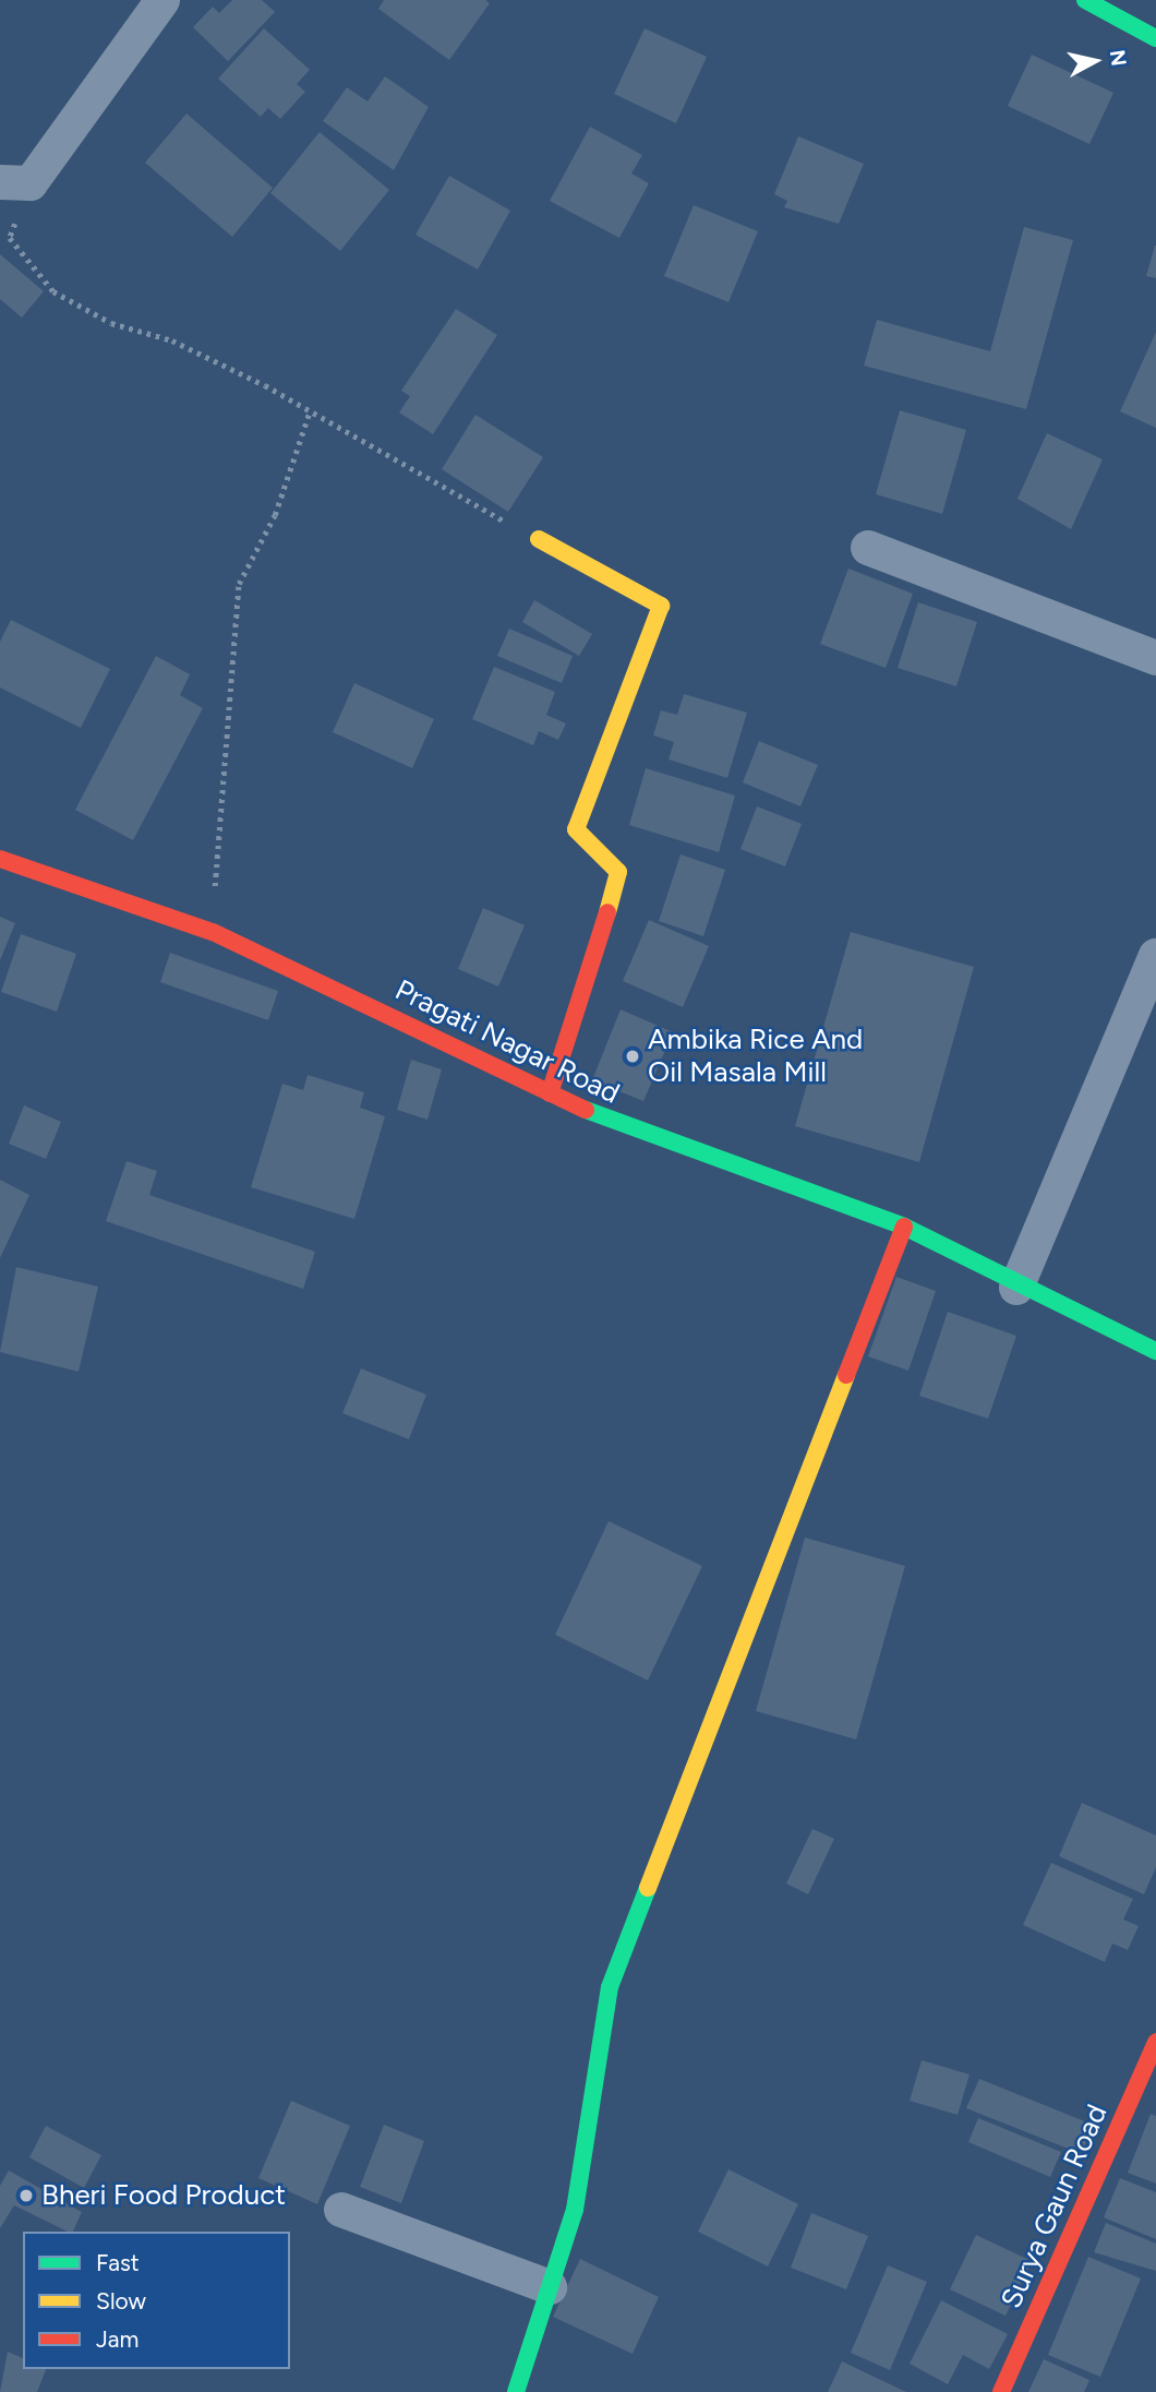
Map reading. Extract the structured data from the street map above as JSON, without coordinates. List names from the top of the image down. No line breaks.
{"streets":{"street":["Pragati Nagar Road","Surya Gaun Road"]},"places":["Ambika Rice And Oil Masala Mill","Bheri Food Product"],"legend":["Fast","Slow","Jam"],"north":"right"}
